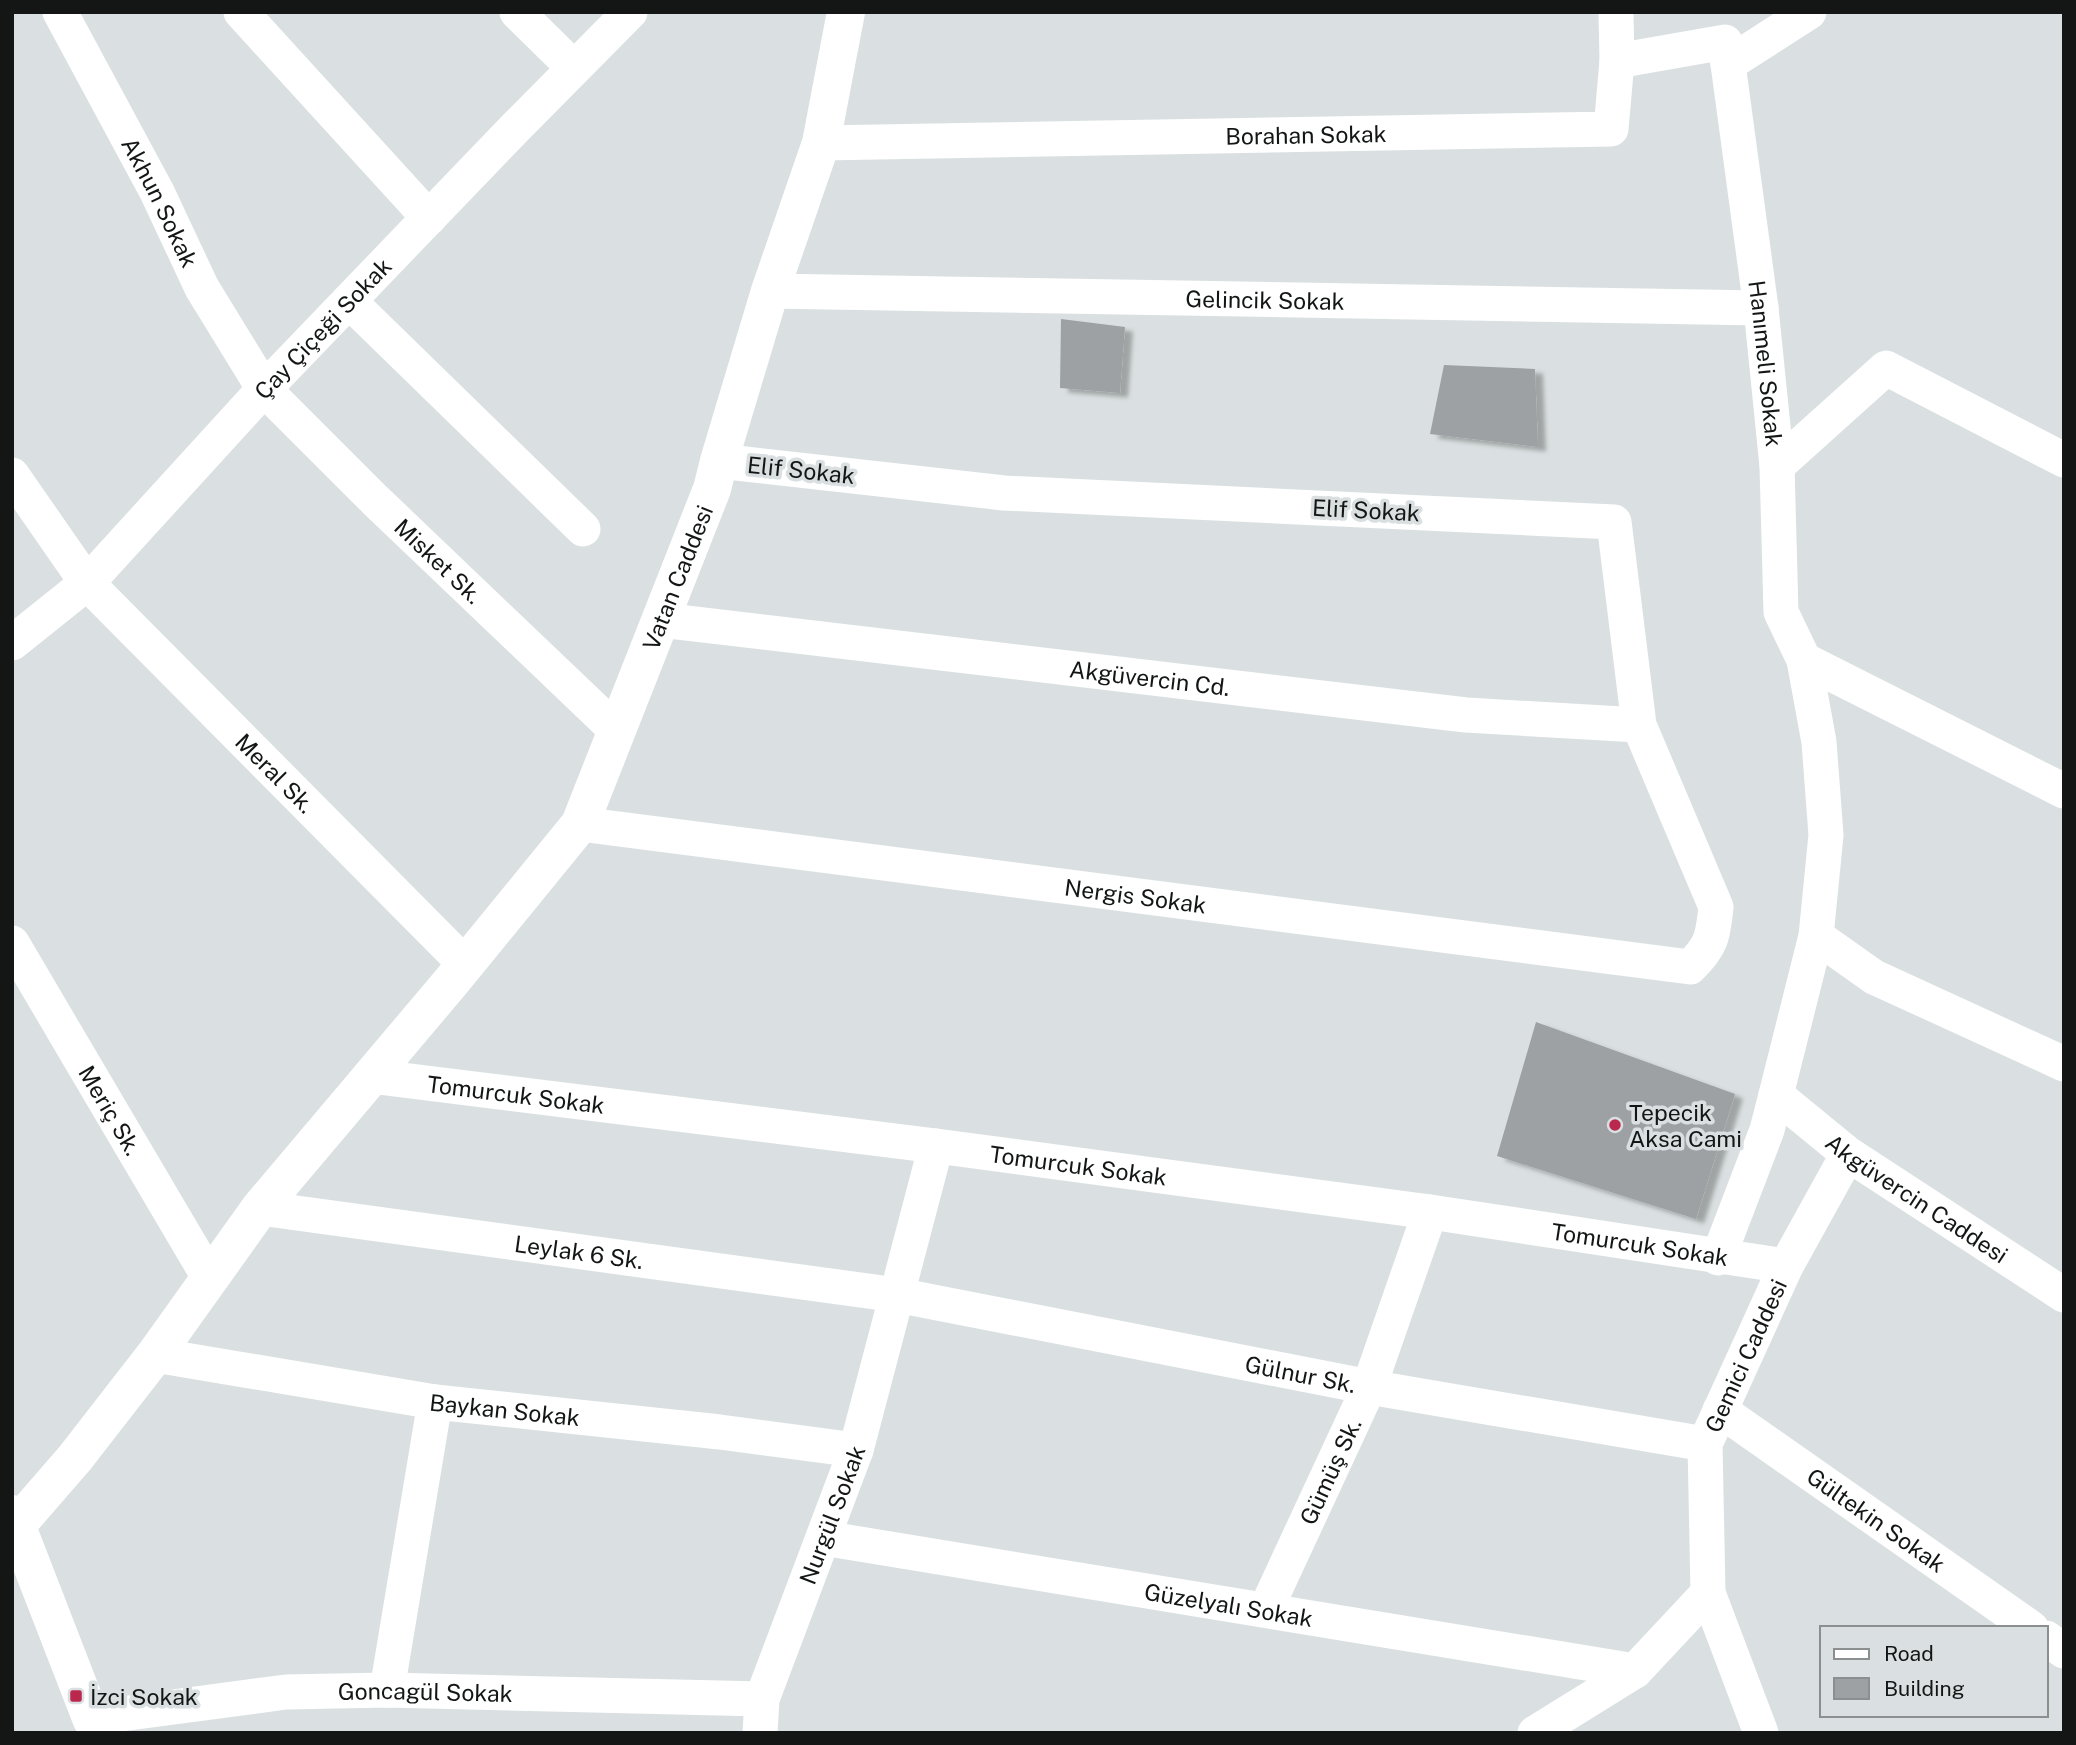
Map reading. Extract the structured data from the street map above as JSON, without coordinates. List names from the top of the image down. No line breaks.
{"streets":{"street":["Borahan Sokak","Akhun Sokak","Gelincik Sokak","Çay Çiçeği Sokak","Hanımeli Sokak","Elif Sokak","Misket Sk.","Vatan Caddesi","Akgüvercin Cd.","Meral Sk.","Nergis Sokak","Tomurcuk Sokak","Meriç Sk.","Akgüvercin Caddesi","Leylak 6 Sk.","Gemici Caddesi","Gülnur Sk.","Baykan Sokak","Gümüş Sk.","Nurgül Sokak","Gültekin Sokak","Güzelyalı Sokak","Goncagül Sokak"]},"crossings":[["Borahan Sokak","Vatan Caddesi"],["Akhun Sokak","Çay Çiçeği Sokak"],["Akhun Sokak","Misket Sk."],["Gelincik Sokak","Hanımeli Sokak"],["Gelincik Sokak","Vatan Caddesi"],["Çay Çiçeği Sokak","Misket Sk."],["Çay Çiçeği Sokak","Meral Sk."],["Hanımeli Sokak","Tomurcuk Sokak"],["Hanımeli Sokak","Akgüvercin Caddesi"],["Elif Sokak","Vatan Caddesi"],["Elif Sokak","Akgüvercin Cd."],["Elif Sokak","Nergis Sokak"],["Misket Sk.","Vatan Caddesi"],["Vatan Caddesi","Akgüvercin Cd."],["Vatan Caddesi","Meral Sk."],["Vatan Caddesi","Nergis Sokak"],["Vatan Caddesi","Tomurcuk Sokak"],["Vatan Caddesi","Meriç Sk."],["Vatan Caddesi","Leylak 6 Sk."],["Vatan Caddesi","Baykan Sokak"],["Tomurcuk Sokak","Gemici Caddesi"],["Tomurcuk Sokak","Gümüş Sk."],["Tomurcuk Sokak","Nurgül Sokak"],["Akgüvercin Caddesi","Gemici Caddesi"],["Leylak 6 Sk.","Gülnur Sk."],["Leylak 6 Sk.","Nurgül Sokak"],["Gemici Caddesi","Gülnur Sk."],["Gemici Caddesi","Gültekin Sokak"],["Gülnur Sk.","Gümüş Sk."],["Gülnur Sk.","Nurgül Sokak"],["Baykan Sokak","Nurgül Sokak"],["Gümüş Sk.","Güzelyalı Sokak"],["Nurgül Sokak","Güzelyalı Sokak"],["Nurgül Sokak","Goncagül Sokak"]],"places":{"other":["Tepecik Aksa Cami"],"transit":["İzci Sokak"]},"legend":["Road","Building"]}
